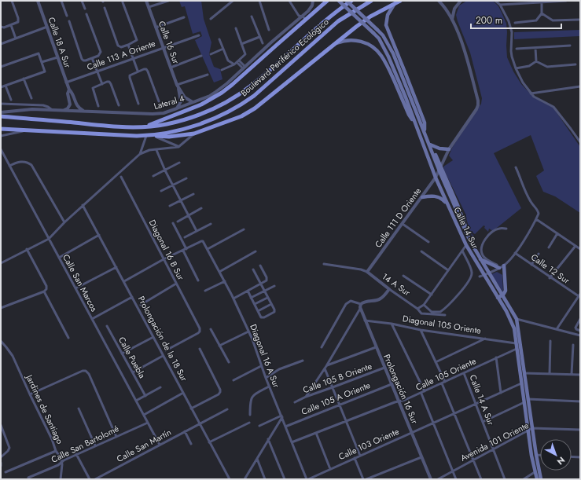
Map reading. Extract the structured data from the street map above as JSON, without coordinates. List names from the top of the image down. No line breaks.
{"streets":{"highway":["Boulevard Periférico Ecológico"],"main road":["Calle 14 Sur"],"street":["Calle 18 A Sur","Calle 16 Sur","Calle 113 A Oriente","Lateral 4","Calle 111 D Oriente","Diagonal 16 B Sur","Calle 12 Sur","Calle San Marcos","14 A Sur","Diagonal 105 Oriente","Prolongación de la 18 Sur","Diagonal 16 A Sur","Calle Puebla","Calle 105 Oriente","Calle 105 B Oriente","Prolongación 16 Sur","Calle 105 A Oriente","Calle 14 A Sur","Jardines de Santiago","Avenida 101 Oriente","Calle San Bartolomé","Calle 103 Oriente","Calle San Martín"]},"crossings":[["Calle 18 A Sur","Calle 113 A Oriente"],["Calle 18 A Sur","Lateral 4"],["Calle 16 Sur","Calle 113 A Oriente"],["Calle 16 Sur","Lateral 4"],["Calle 111 D Oriente","Calle 14 Sur"],["Calle 111 D Oriente","14 A Sur"],["Calle 14 Sur","Diagonal 105 Oriente"],["Calle 14 Sur","Calle 105 Oriente"],["Calle 14 Sur","Avenida 101 Oriente"],["Calle 14 Sur","Calle 103 Oriente"],["Calle San Marcos","Calle San Bartolomé"],["Calle San Marcos","Calle San Martín"],["Diagonal 105 Oriente","Calle 105 Oriente"],["Diagonal 105 Oriente","Prolongación 16 Sur"],["Prolongación de la 18 Sur","Calle San Martín"],["Diagonal 16 A Sur","Calle 105 Oriente"],["Diagonal 16 A Sur","Calle 105 A Oriente"],["Diagonal 16 A Sur","Calle 103 Oriente"],["Calle 105 Oriente","Prolongación 16 Sur"],["Calle 105 Oriente","Calle 14 A Sur"],["Calle 105 B Oriente","Prolongación 16 Sur"],["Prolongación 16 Sur","Calle 105 A Oriente"],["Prolongación 16 Sur","Calle 103 Oriente"],["Calle 14 A Sur","Avenida 101 Oriente"],["Calle 14 A Sur","Calle 103 Oriente"],["Jardines de Santiago","Calle San Bartolomé"]],"scale_bar":"200 m","north":"bottom right"}
